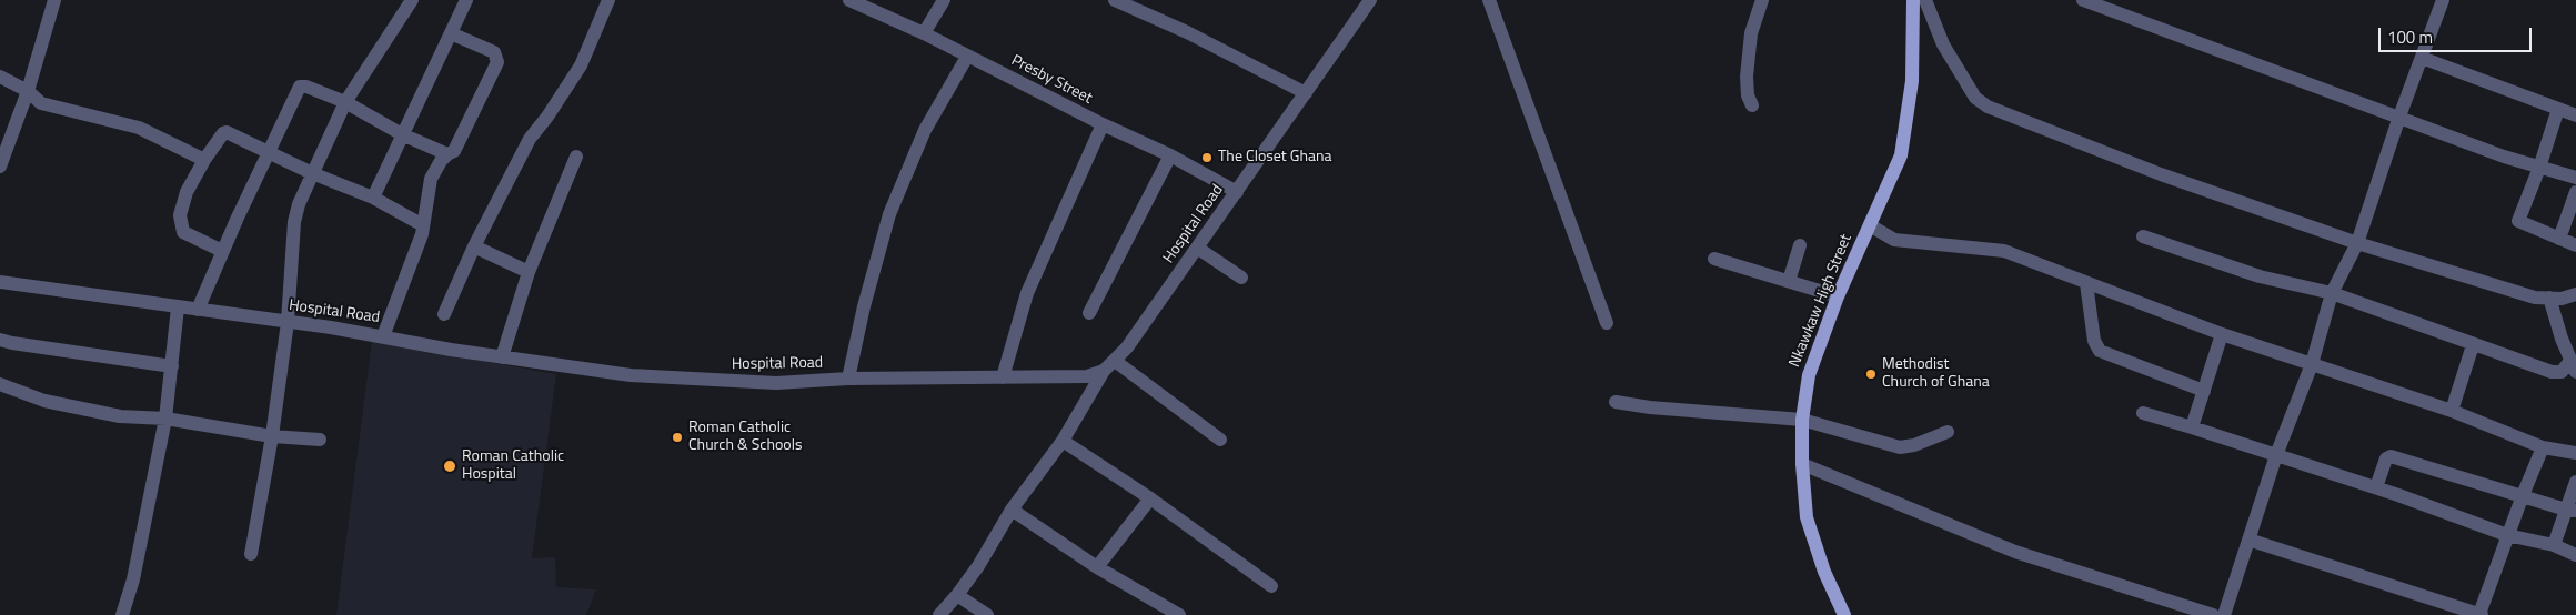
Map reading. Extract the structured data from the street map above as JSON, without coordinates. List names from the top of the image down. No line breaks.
{"streets":{"main road":["Nkawkaw High Street"],"street":["Presby Street","Hospital Road"]},"crossings":[["Presby Street","Hospital Road"]],"places":["The Closet Ghana","Methodist Church of Ghana","Roman Catholic Church & Schools","Roman Catholic Hospital"],"scale_bar":"100 m"}
